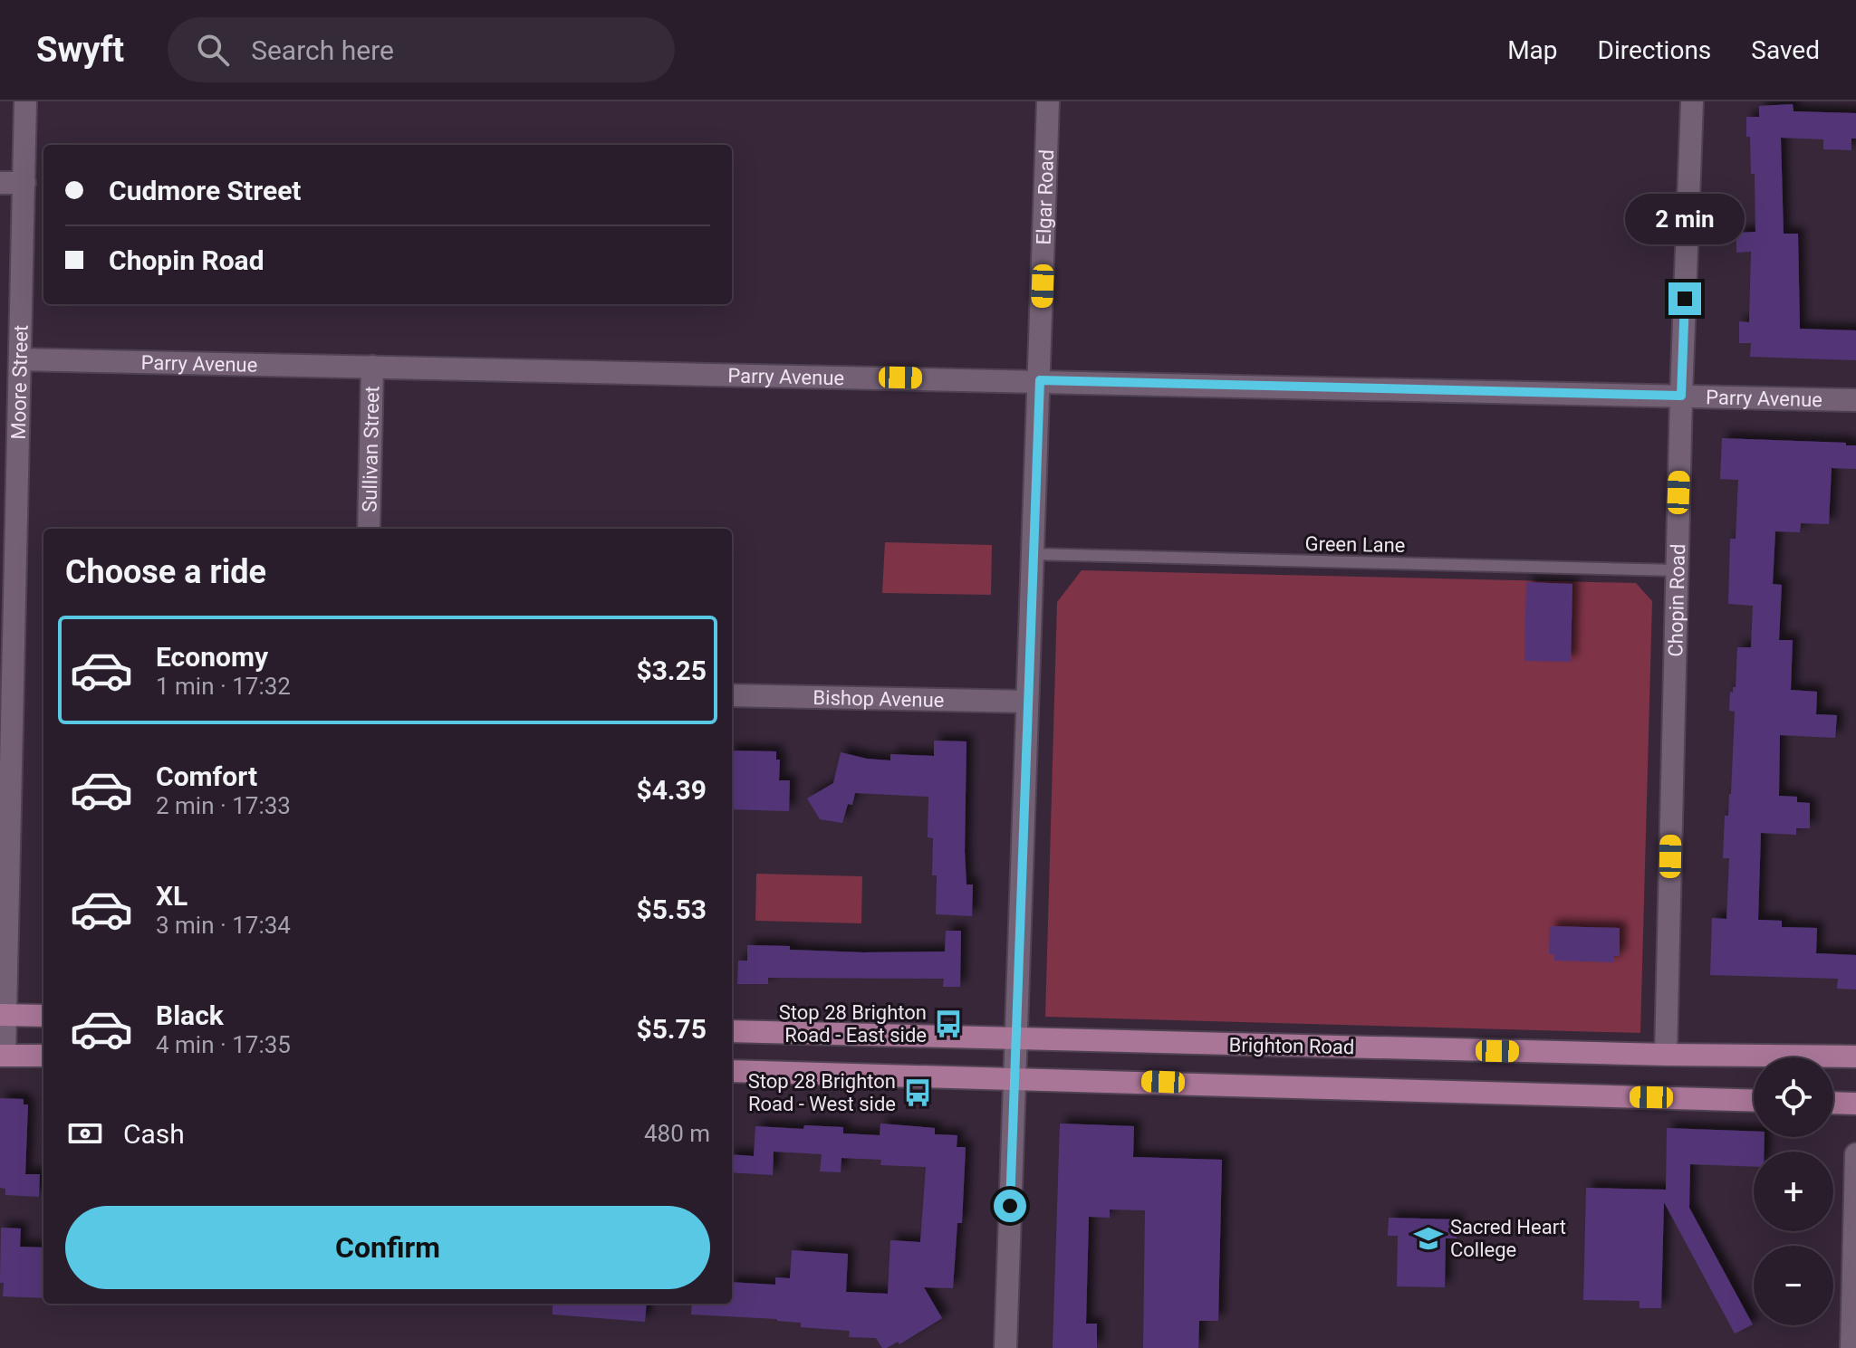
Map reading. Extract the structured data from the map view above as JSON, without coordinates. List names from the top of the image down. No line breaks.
{"streets":{"main road":["Brighton Road"],"street":["Elgar Road","Parry Avenue","Moore Street","Sullivan Street","Chopin Road","Bishop Avenue"],"lane":["Green Lane"]},"crossings":[["Elgar Road","Parry Avenue"],["Elgar Road","Green Lane"],["Elgar Road","Bishop Avenue"],["Elgar Road","Brighton Road"],["Parry Avenue","Moore Street"],["Parry Avenue","Sullivan Street"],["Parry Avenue","Chopin Road"],["Green Lane","Chopin Road"],["Chopin Road","Brighton Road"]],"places":{"bus stop":["Stop 28 Brighton Road - East side","Stop 28 Brighton Road - West side"],"school or university":["Sacred Heart College"]},"page":{"header":"Swyft","search":"Search here","nav":["Map","Directions","Saved"],"banner":["Cudmore Street","Chopin Road"],"bubble":"2 min","heading":"Choose a ride","list":[{"name":"Economy","note":"1 min · 17:32","value":"$3.25"},{"name":"Comfort","note":"2 min · 17:33","value":"$4.39"},{"name":"XL","note":"3 min · 17:34","value":"$5.53"},{"name":"Black","note":"4 min · 17:35","value":"$5.75"}],"map_buttons":["+","−"],"pay":["Cash","480 m"],"buttons":"Confirm"}}
